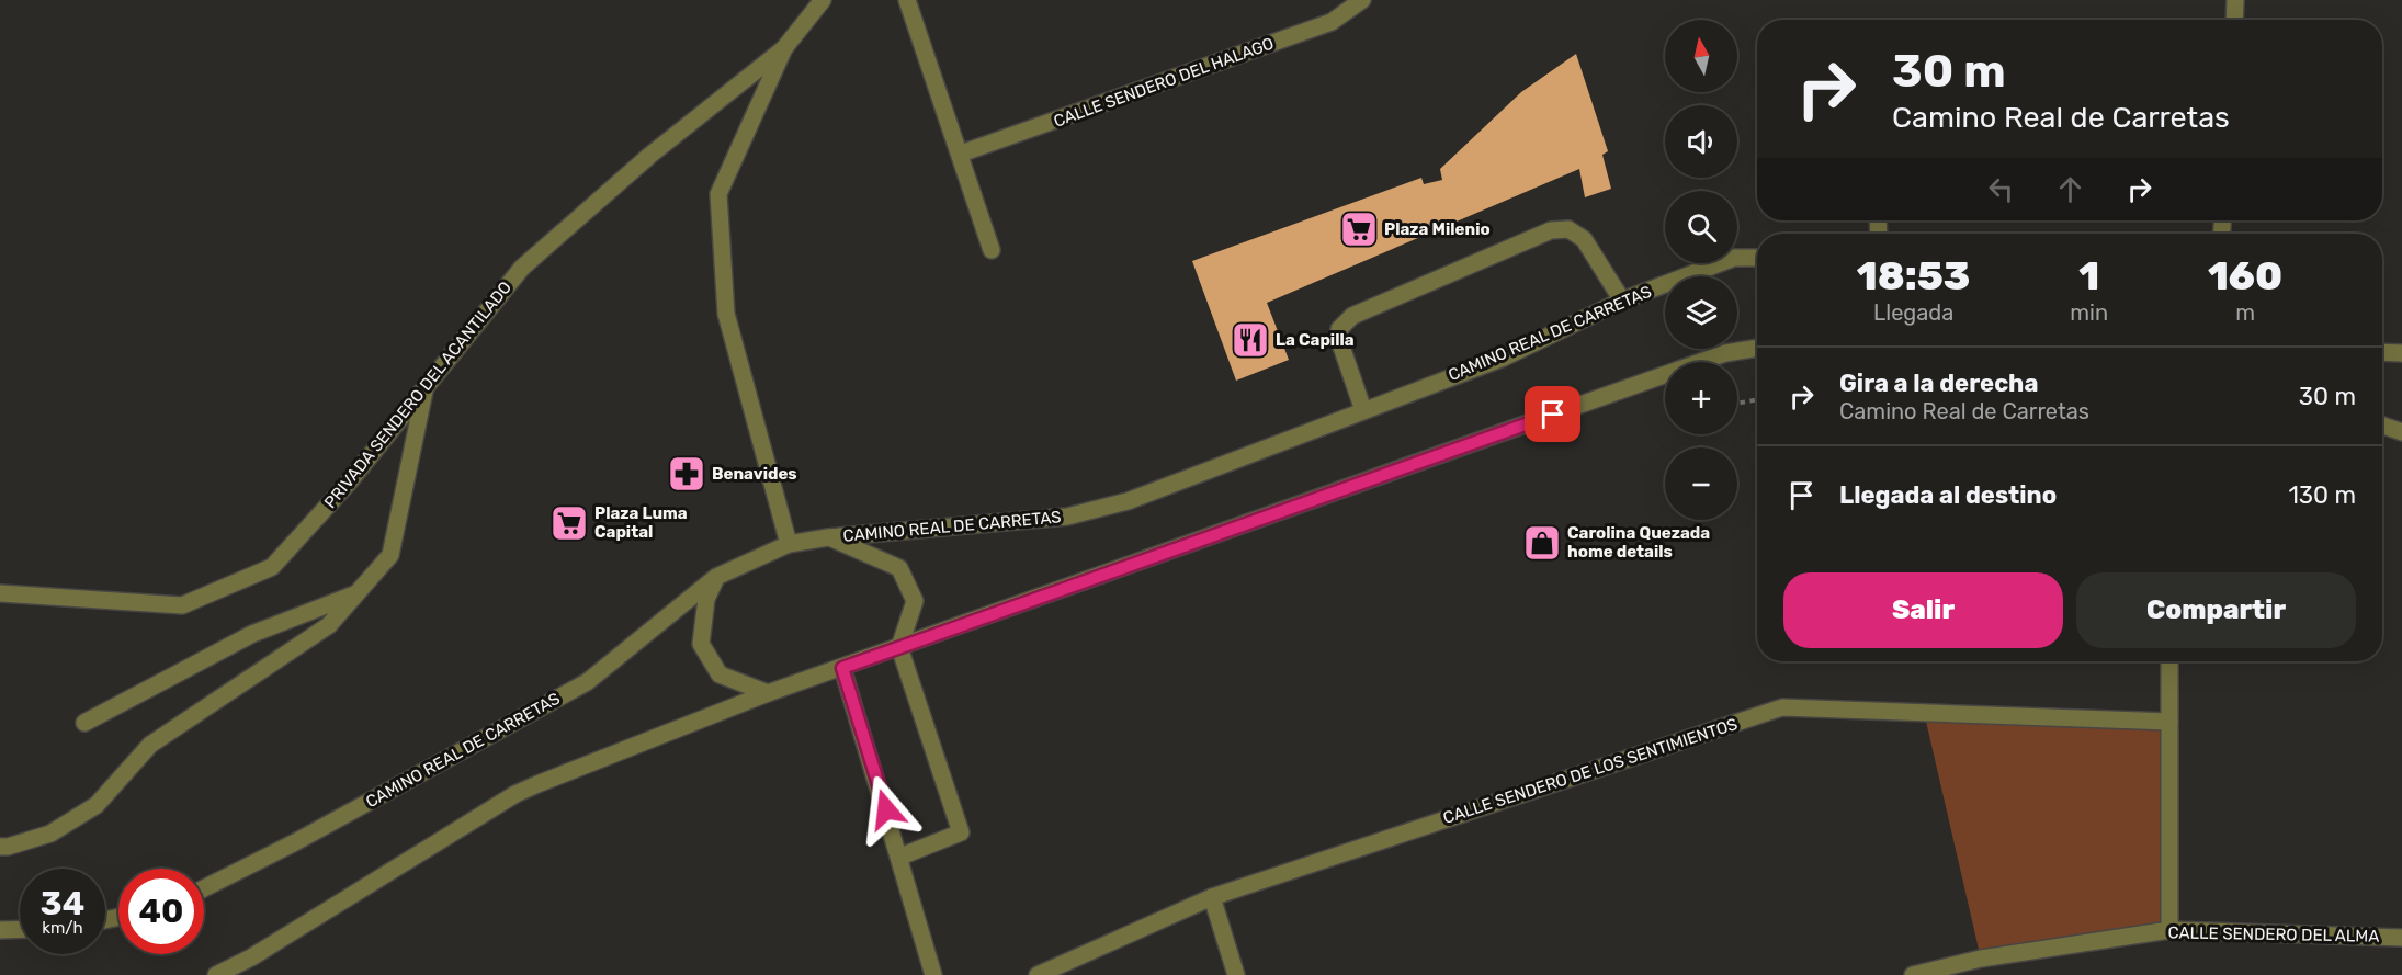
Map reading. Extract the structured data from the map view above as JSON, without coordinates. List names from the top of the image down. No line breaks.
{"streets":{"street":["CALLE SENDERO DEL HALAGO","CAMINO REAL DE CARRETAS","PRIVADA SENDERO DEL ACANTILADO","CALLE SENDERO DE LOS SENTIMIENTOS","CALLE SENDERO DEL ALMA"]},"places":{"supermarket":["Plaza Milenio","Plaza Luma Capital"],"restaurant":["La Capilla"],"pharmacy":["Benavides"],"shop":["Carolina Quezada home details"]},"north":"top","page":{"map_buttons":["+","−"],"turn":["30 m","Camino Real de Carretas"],"eta":["18:53","Llegada","1","min","160","m"],"list":[{"name":"Gira a la derecha","note":"Camino Real de Carretas","value":"30 m"},{"name":"Llegada al destino","value":"130 m"}],"buttons":["Salir","Compartir"],"speed":"34 km/h","limit":"40"}}
